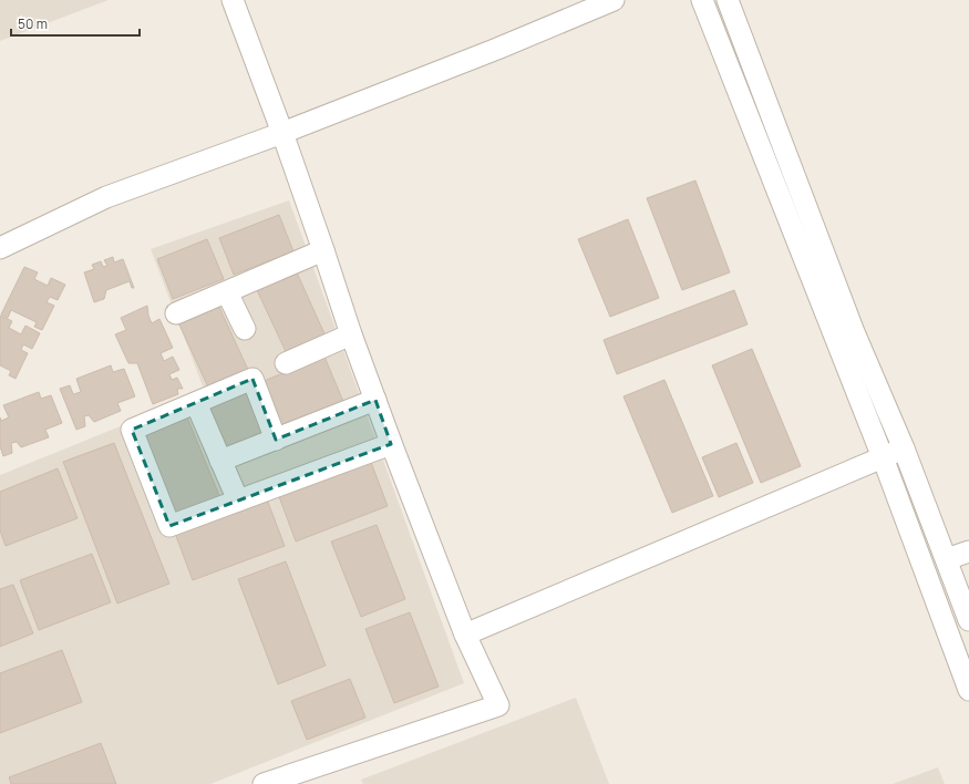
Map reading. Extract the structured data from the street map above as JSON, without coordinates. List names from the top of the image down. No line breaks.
{"scale_bar":"50 m"}
